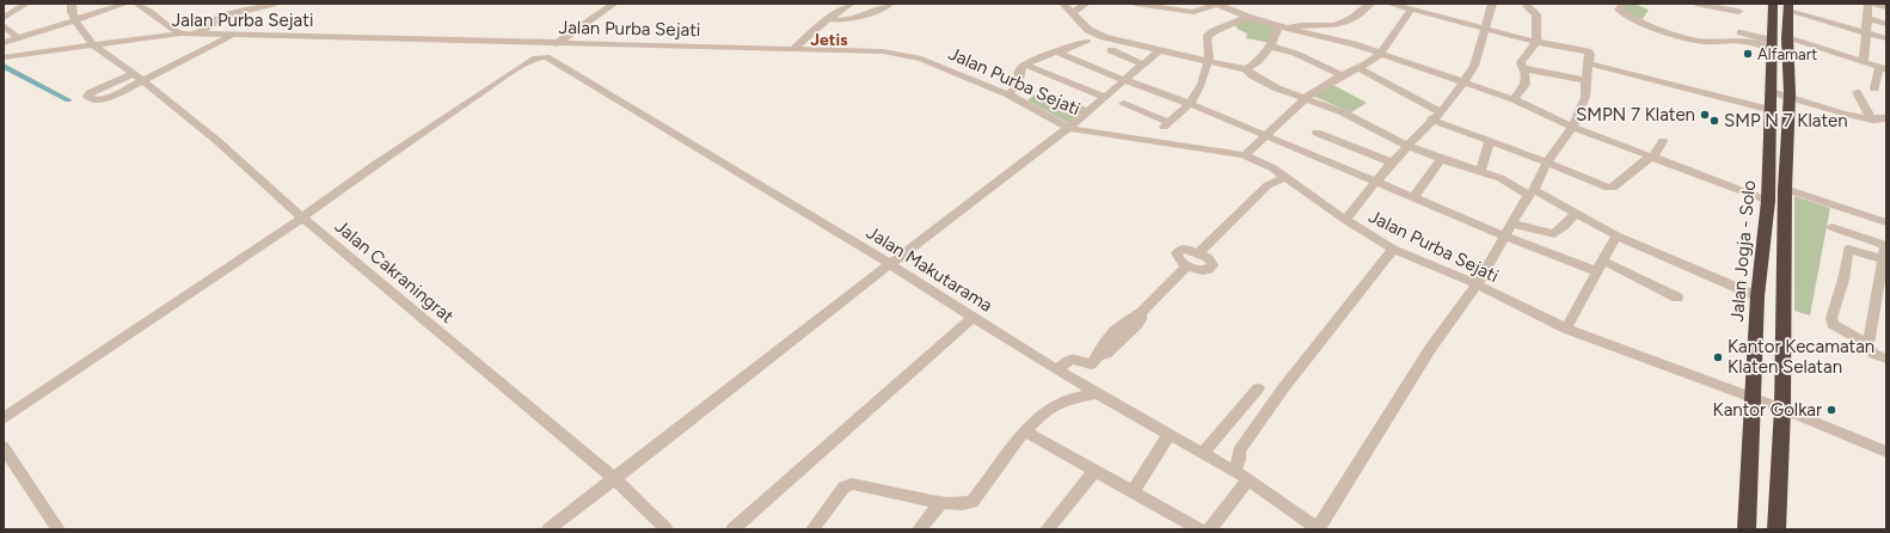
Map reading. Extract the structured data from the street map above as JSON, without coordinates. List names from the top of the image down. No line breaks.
{"streets":{"highway":["Jalan Jogja - Solo"],"street":["Jalan Purba Sejati","Jalan Makutarama","Jalan Cakraningrat"]},"crossings":[["Jalan Purba Sejati","Jalan Jogja - Solo"],["Jalan Purba Sejati","Jalan Cakraningrat"]],"districts":["Jetis"],"places":["Alfamart","SMPN 7 Klaten","SMP N 7 Klaten","Kantor Kecamatan Klaten Selatan","Kantor Golkar"]}
